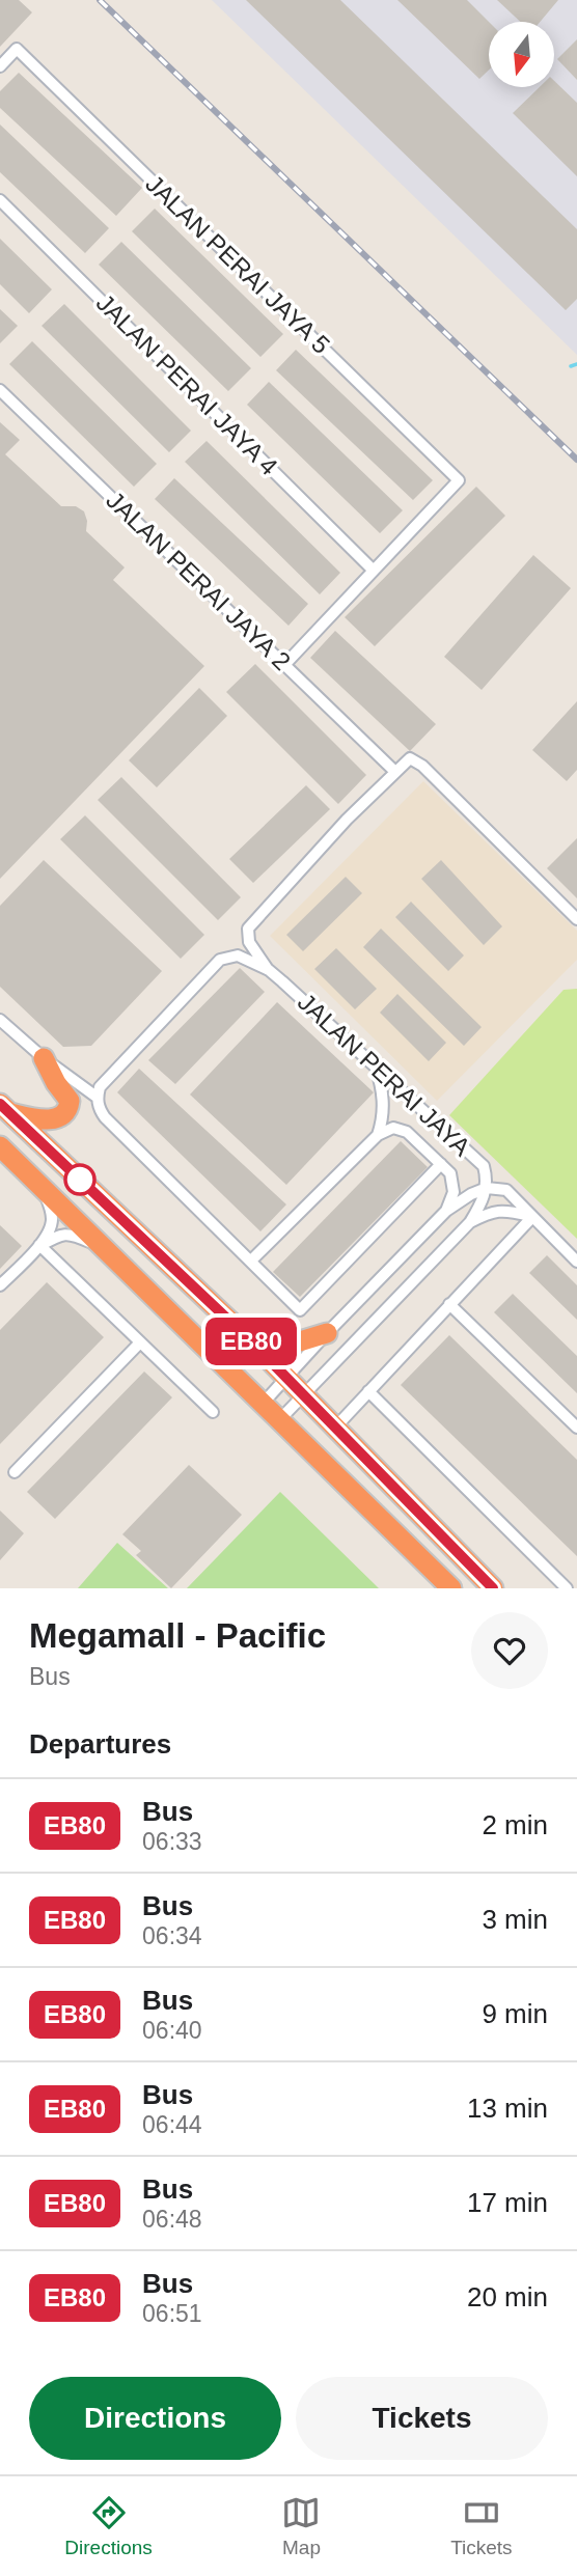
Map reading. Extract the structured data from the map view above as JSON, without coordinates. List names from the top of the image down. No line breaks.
{"streets":{"street":["JALAN PERAI JAYA 5","JALAN PERAI JAYA 4","JALAN PERAI JAYA 2","JALAN PERAI JAYA"]},"crossings":[["JALAN PERAI JAYA 5","JALAN PERAI JAYA 4"]],"lines":["bus line EB80"],"north":"bottom","page":{"on_map":"EB80","heading":[["Megamall - Pacific","Bus"],"Departures"],"list":[{"mark":"EB80","name":"Bus","note":"06:33","value":"2 min"},{"mark":"EB80","name":"Bus","note":"06:34","value":"3 min"},{"mark":"EB80","name":"Bus","note":"06:40","value":"9 min"},{"mark":"EB80","name":"Bus","note":"06:44","value":"13 min"},{"mark":"EB80","name":"Bus","note":"06:48","value":"17 min"},{"mark":"EB80","name":"Bus","note":"06:51","value":"20 min"}],"buttons":["Directions","Tickets"],"tabs":["Directions","Map","Tickets"]}}
